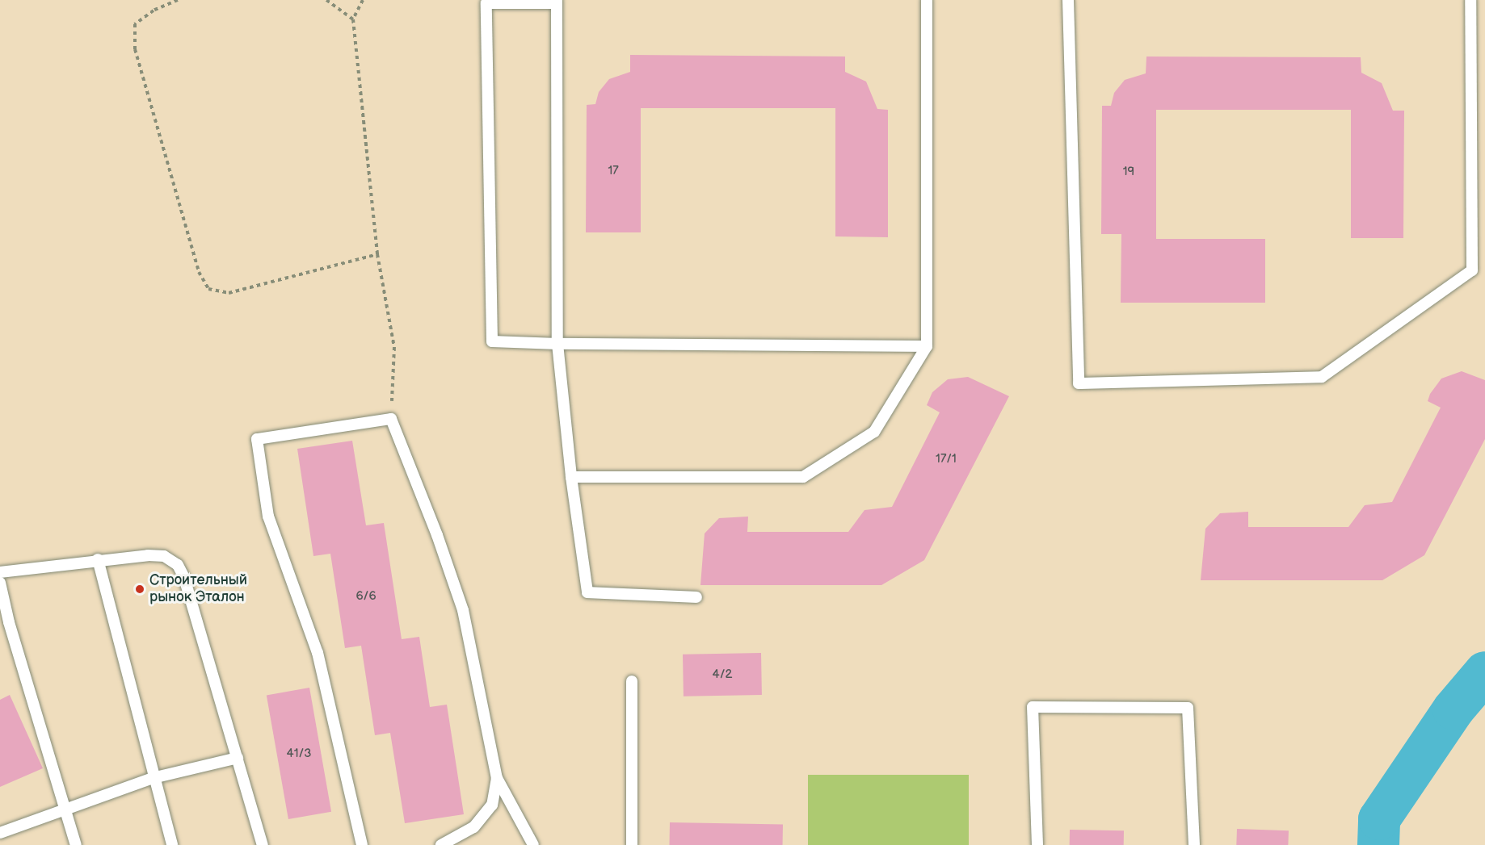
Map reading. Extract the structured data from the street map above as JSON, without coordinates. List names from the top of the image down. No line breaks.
{"places":["Строительный рынок Эталон"],"house_numbers":["17","19","17/1","6/6","4/2","41/3"]}
